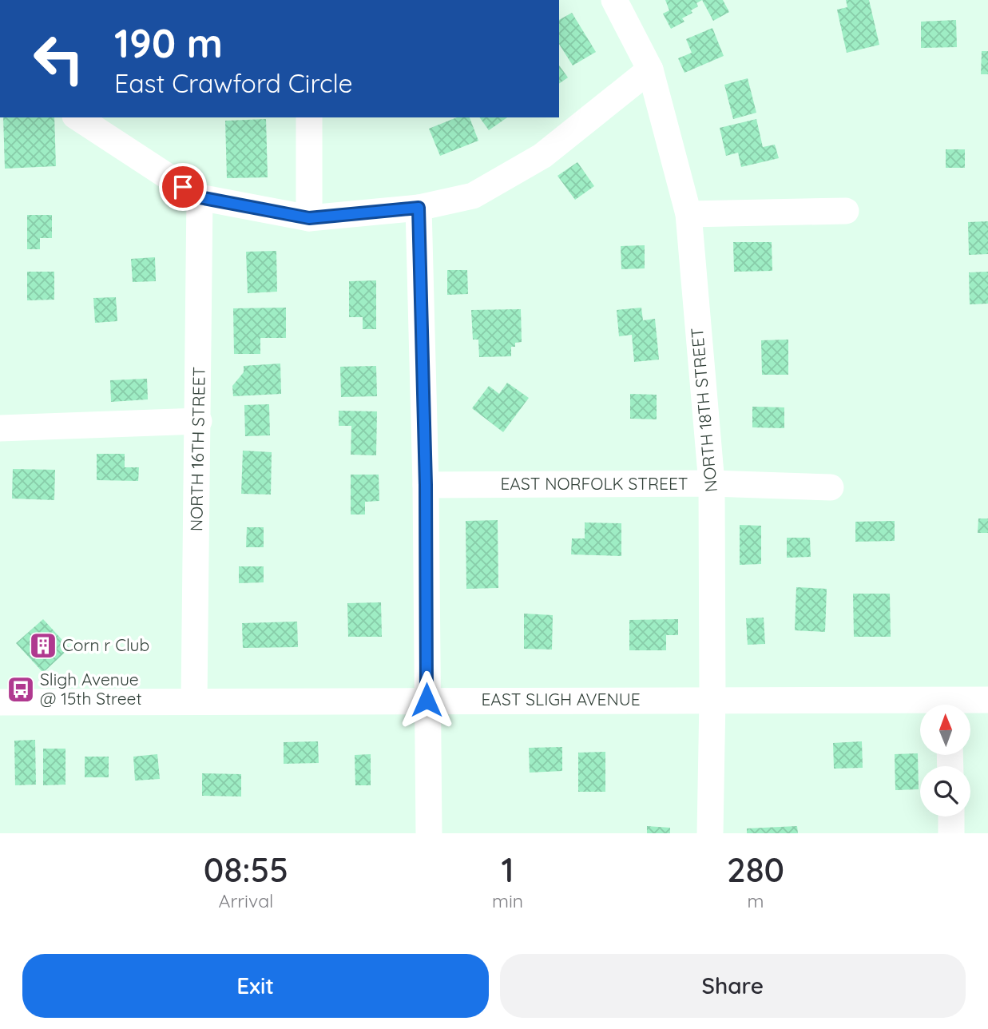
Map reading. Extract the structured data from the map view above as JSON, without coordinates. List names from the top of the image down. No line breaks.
{"streets":{"street":["NORTH 18TH STREET","NORTH 16TH STREET","EAST NORFOLK STREET","EAST SLIGH AVENUE"]},"crossings":[["NORTH 18TH STREET","EAST NORFOLK STREET"],["NORTH 18TH STREET","EAST SLIGH AVENUE"],["NORTH 16TH STREET","EAST SLIGH AVENUE"]],"places":{"building":["Corn r Club"],"bus stop":["Sligh Avenue @ 15th Street"]},"north":"top","page":{"turn":["190 m","East Crawford Circle"],"eta":["08:55","Arrival","1","min","280","m"],"buttons":["Exit","Share"]}}
